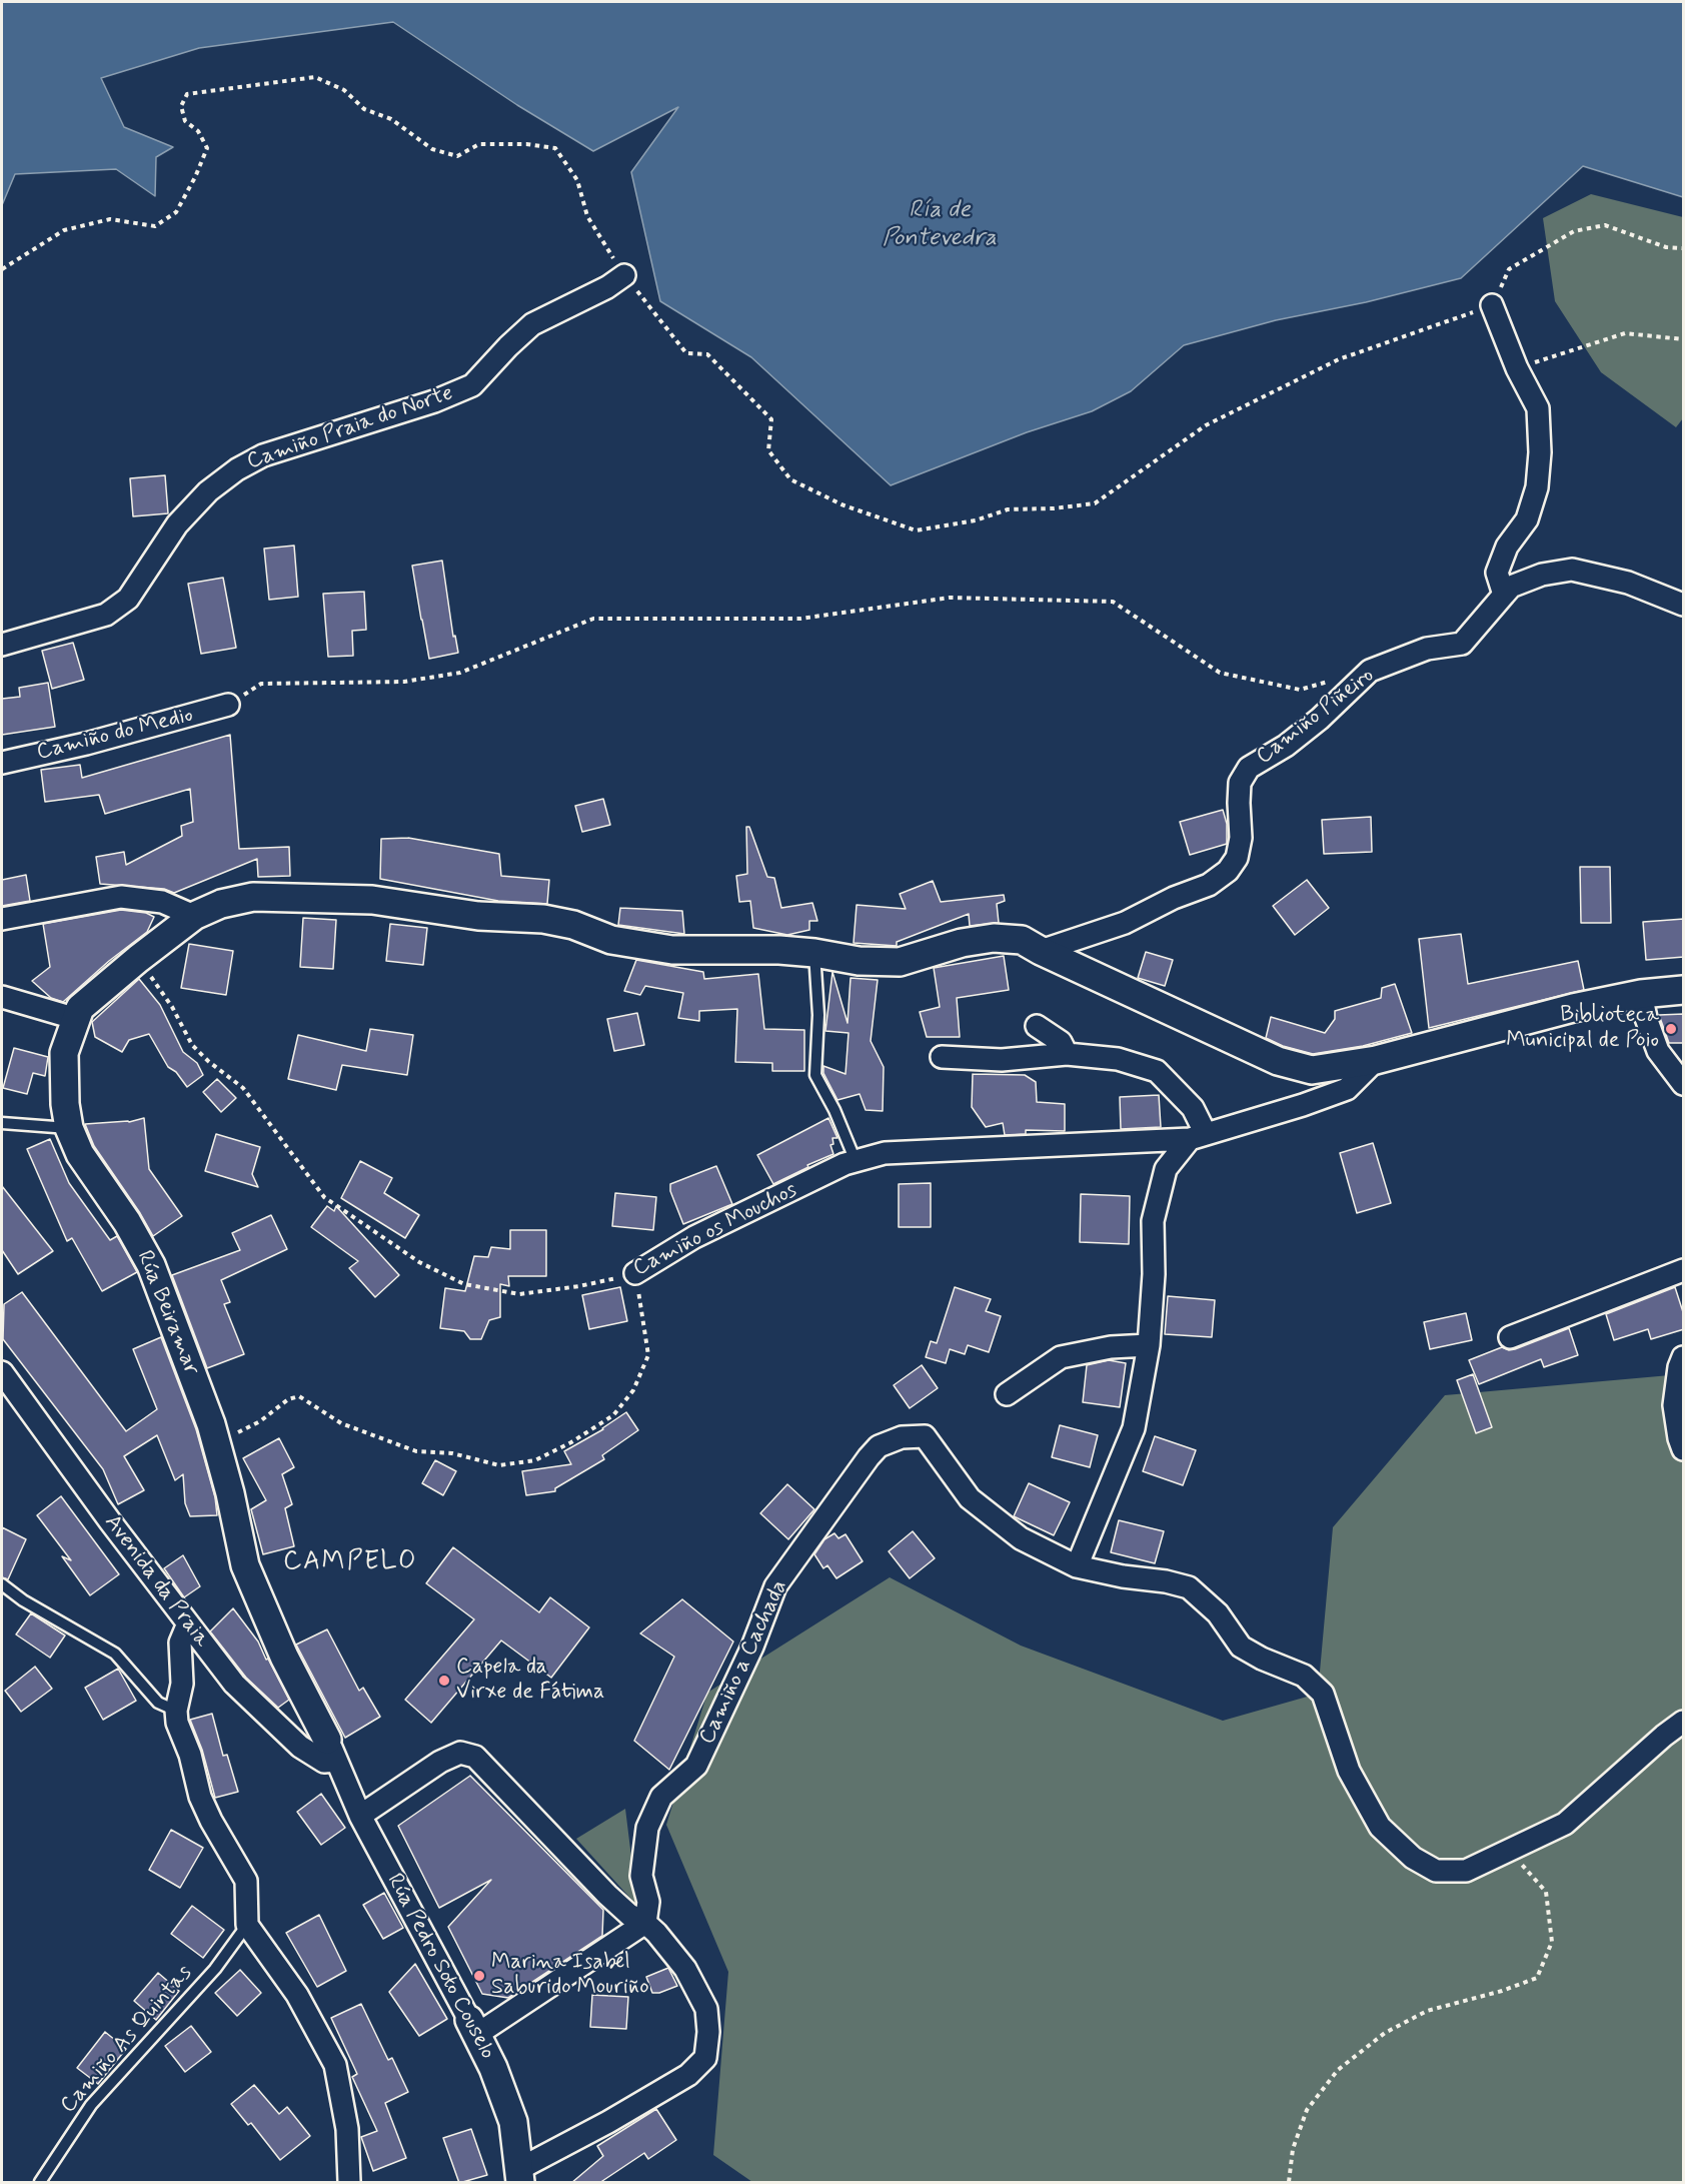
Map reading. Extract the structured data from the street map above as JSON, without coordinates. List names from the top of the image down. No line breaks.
{"streets":{"street":["Camiño Praia do Norte","Camiño Piñeiro","Camiño do Medio","Camiño os Mouchos","Rúa Beiramar","Avenida da Praia","Camiño a Cachada","Rúa Pedro Soto Couselo"],"lane":["Camiño As Quintas"]},"crossings":[["Camiño Piñeiro","Rúa Beiramar"],["Camiño os Mouchos","Rúa Beiramar"],["Rúa Beiramar","Avenida da Praia"],["Rúa Beiramar","Rúa Pedro Soto Couselo"],["Avenida da Praia","Rúa Pedro Soto Couselo"]],"districts":["CAMPELO"],"water":["Ría de Pontevedra"],"places":["Biblioteca Municipal de Poio","Capela da Virxe de Fátima","Marina Isabel Saburido Mouriño"]}
